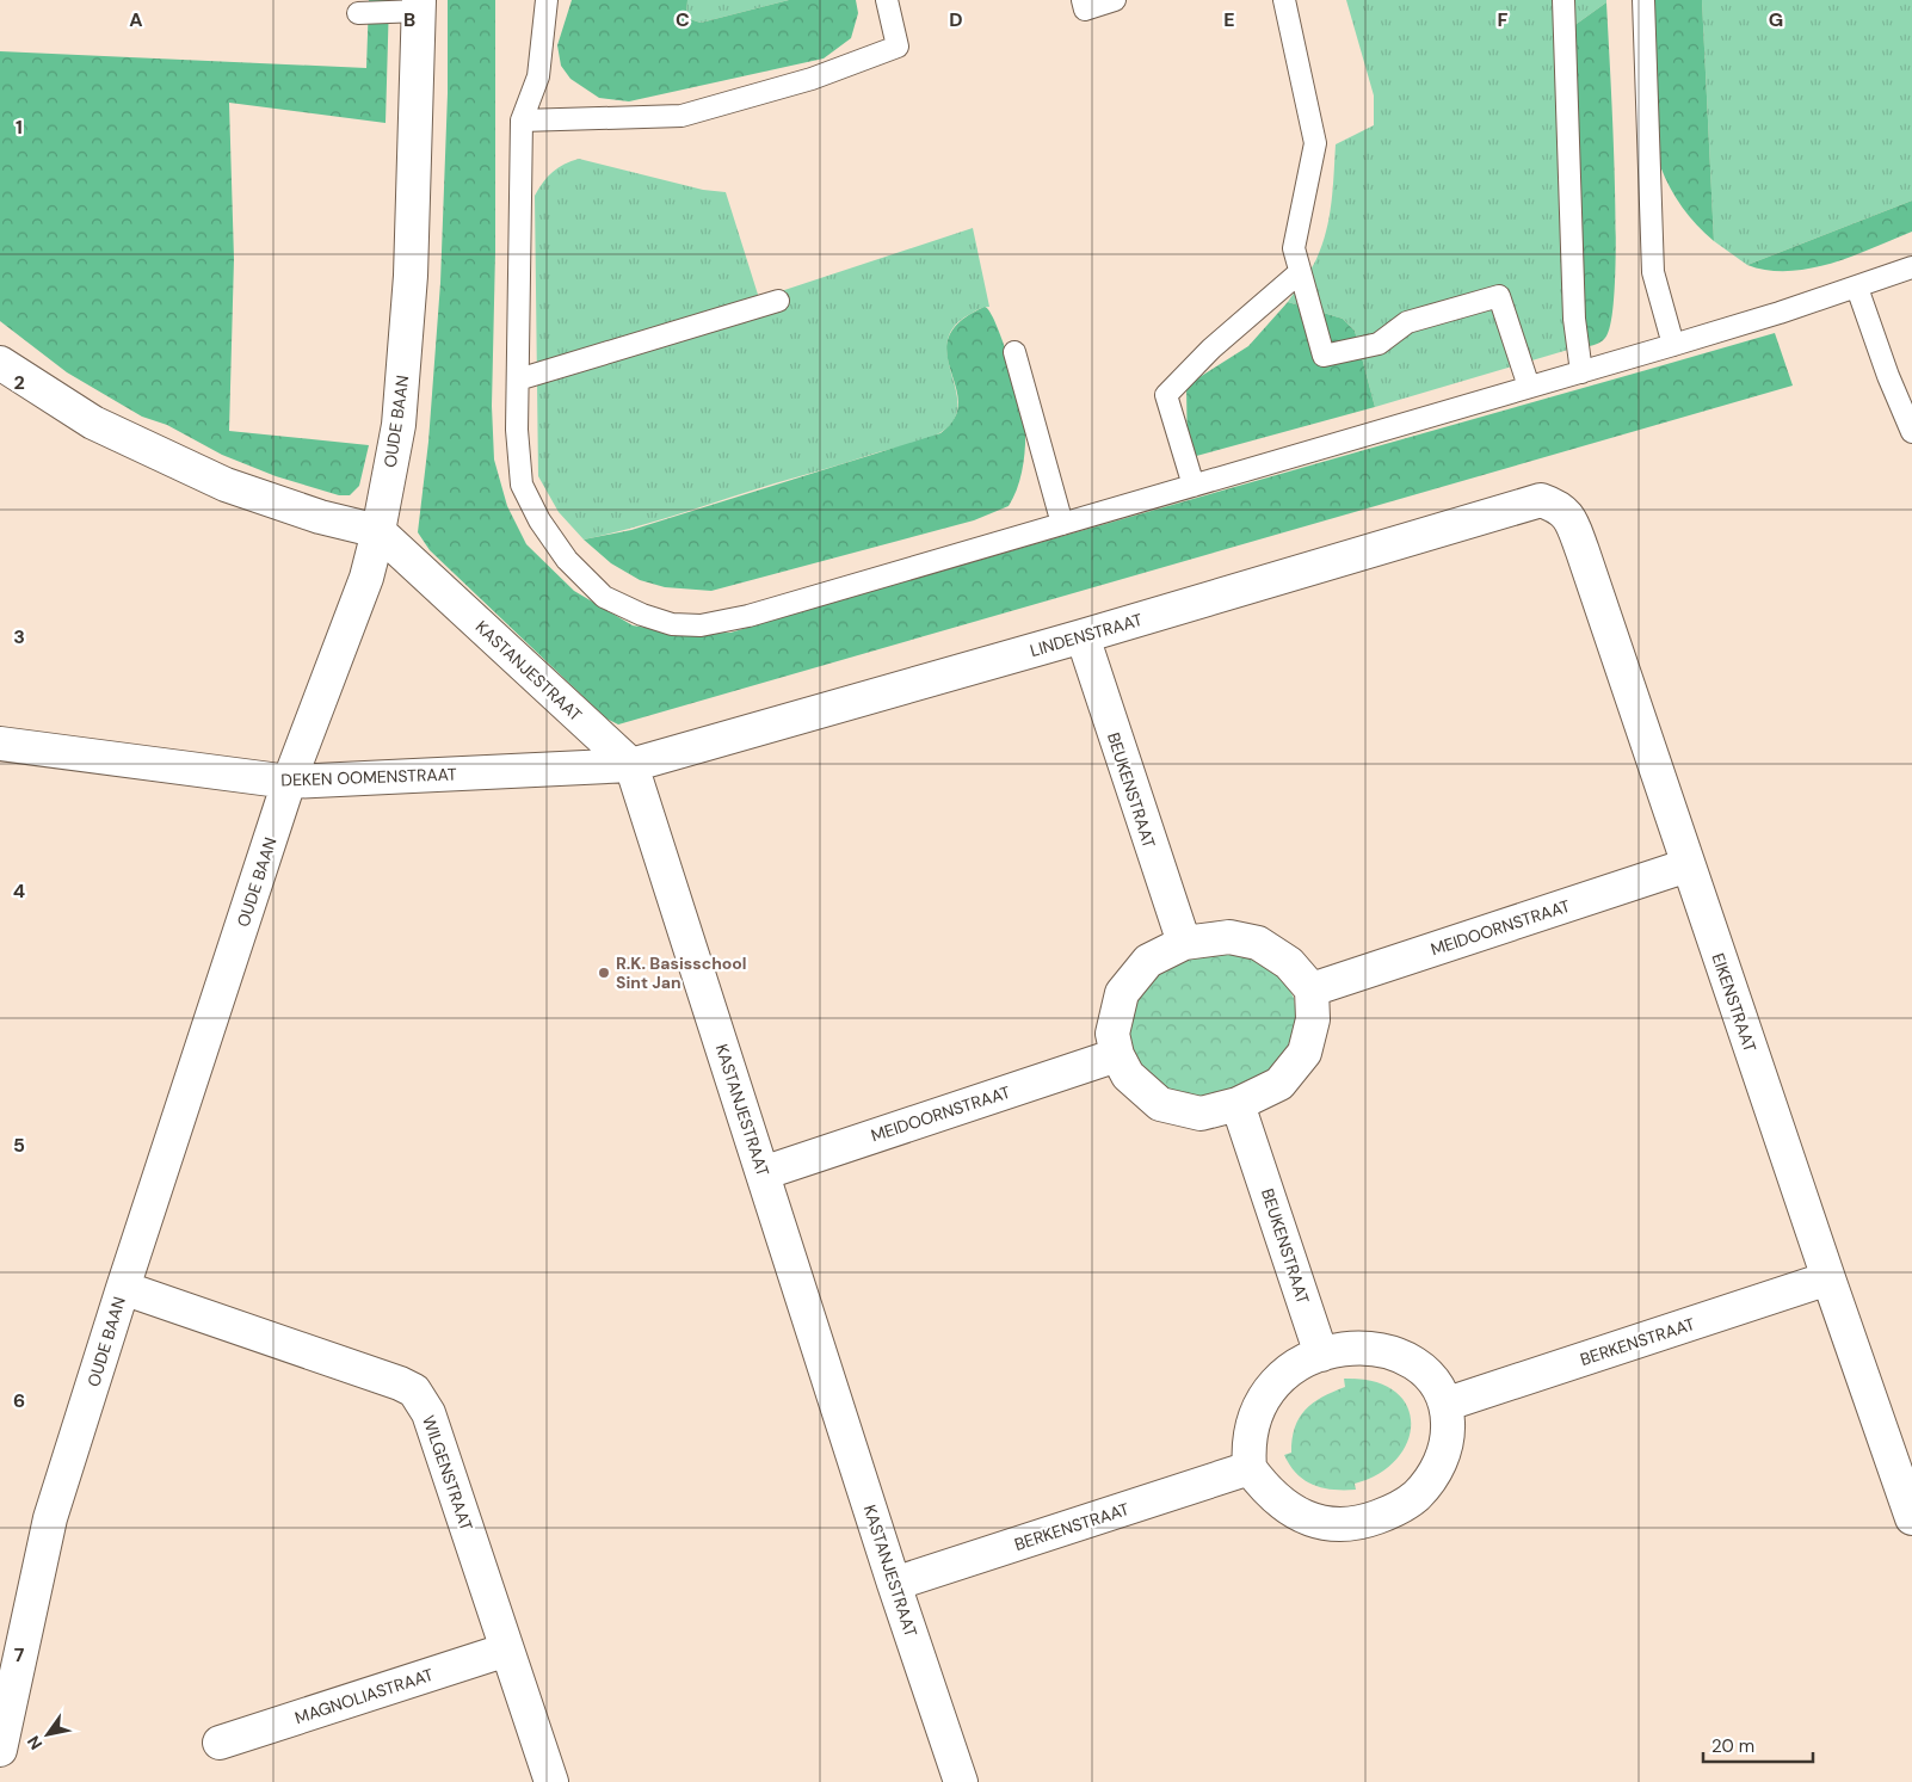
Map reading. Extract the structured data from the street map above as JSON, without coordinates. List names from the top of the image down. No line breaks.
{"streets":{"street":["OUDE BAAN","LINDENSTRAAT","KASTANJESTRAAT","DEKEN OOMENSTRAAT","BEUKENSTRAAT","MEIDOORNSTRAAT","EIKENSTRAAT","BERKENSTRAAT","WILGENSTRAAT","MAGNOLIASTRAAT"]},"crossings":[["OUDE BAAN","KASTANJESTRAAT"],["OUDE BAAN","DEKEN OOMENSTRAAT"],["OUDE BAAN","WILGENSTRAAT"],["LINDENSTRAAT","KASTANJESTRAAT"],["LINDENSTRAAT","DEKEN OOMENSTRAAT"],["LINDENSTRAAT","BEUKENSTRAAT"],["LINDENSTRAAT","EIKENSTRAAT"],["KASTANJESTRAAT","DEKEN OOMENSTRAAT"],["KASTANJESTRAAT","MEIDOORNSTRAAT"],["KASTANJESTRAAT","BERKENSTRAAT"],["BEUKENSTRAAT","MEIDOORNSTRAAT"],["BEUKENSTRAAT","BERKENSTRAAT"],["MEIDOORNSTRAAT","EIKENSTRAAT"],["EIKENSTRAAT","BERKENSTRAAT"],["WILGENSTRAAT","MAGNOLIASTRAAT"]],"places":["R.K. Basisschool Sint Jan"],"scale_bar":"20 m","north":"bottom left","grid":{"columns":["A","B","C","D","E","F","G"],"rows":["1","2","3","4","5","6","7"]}}
